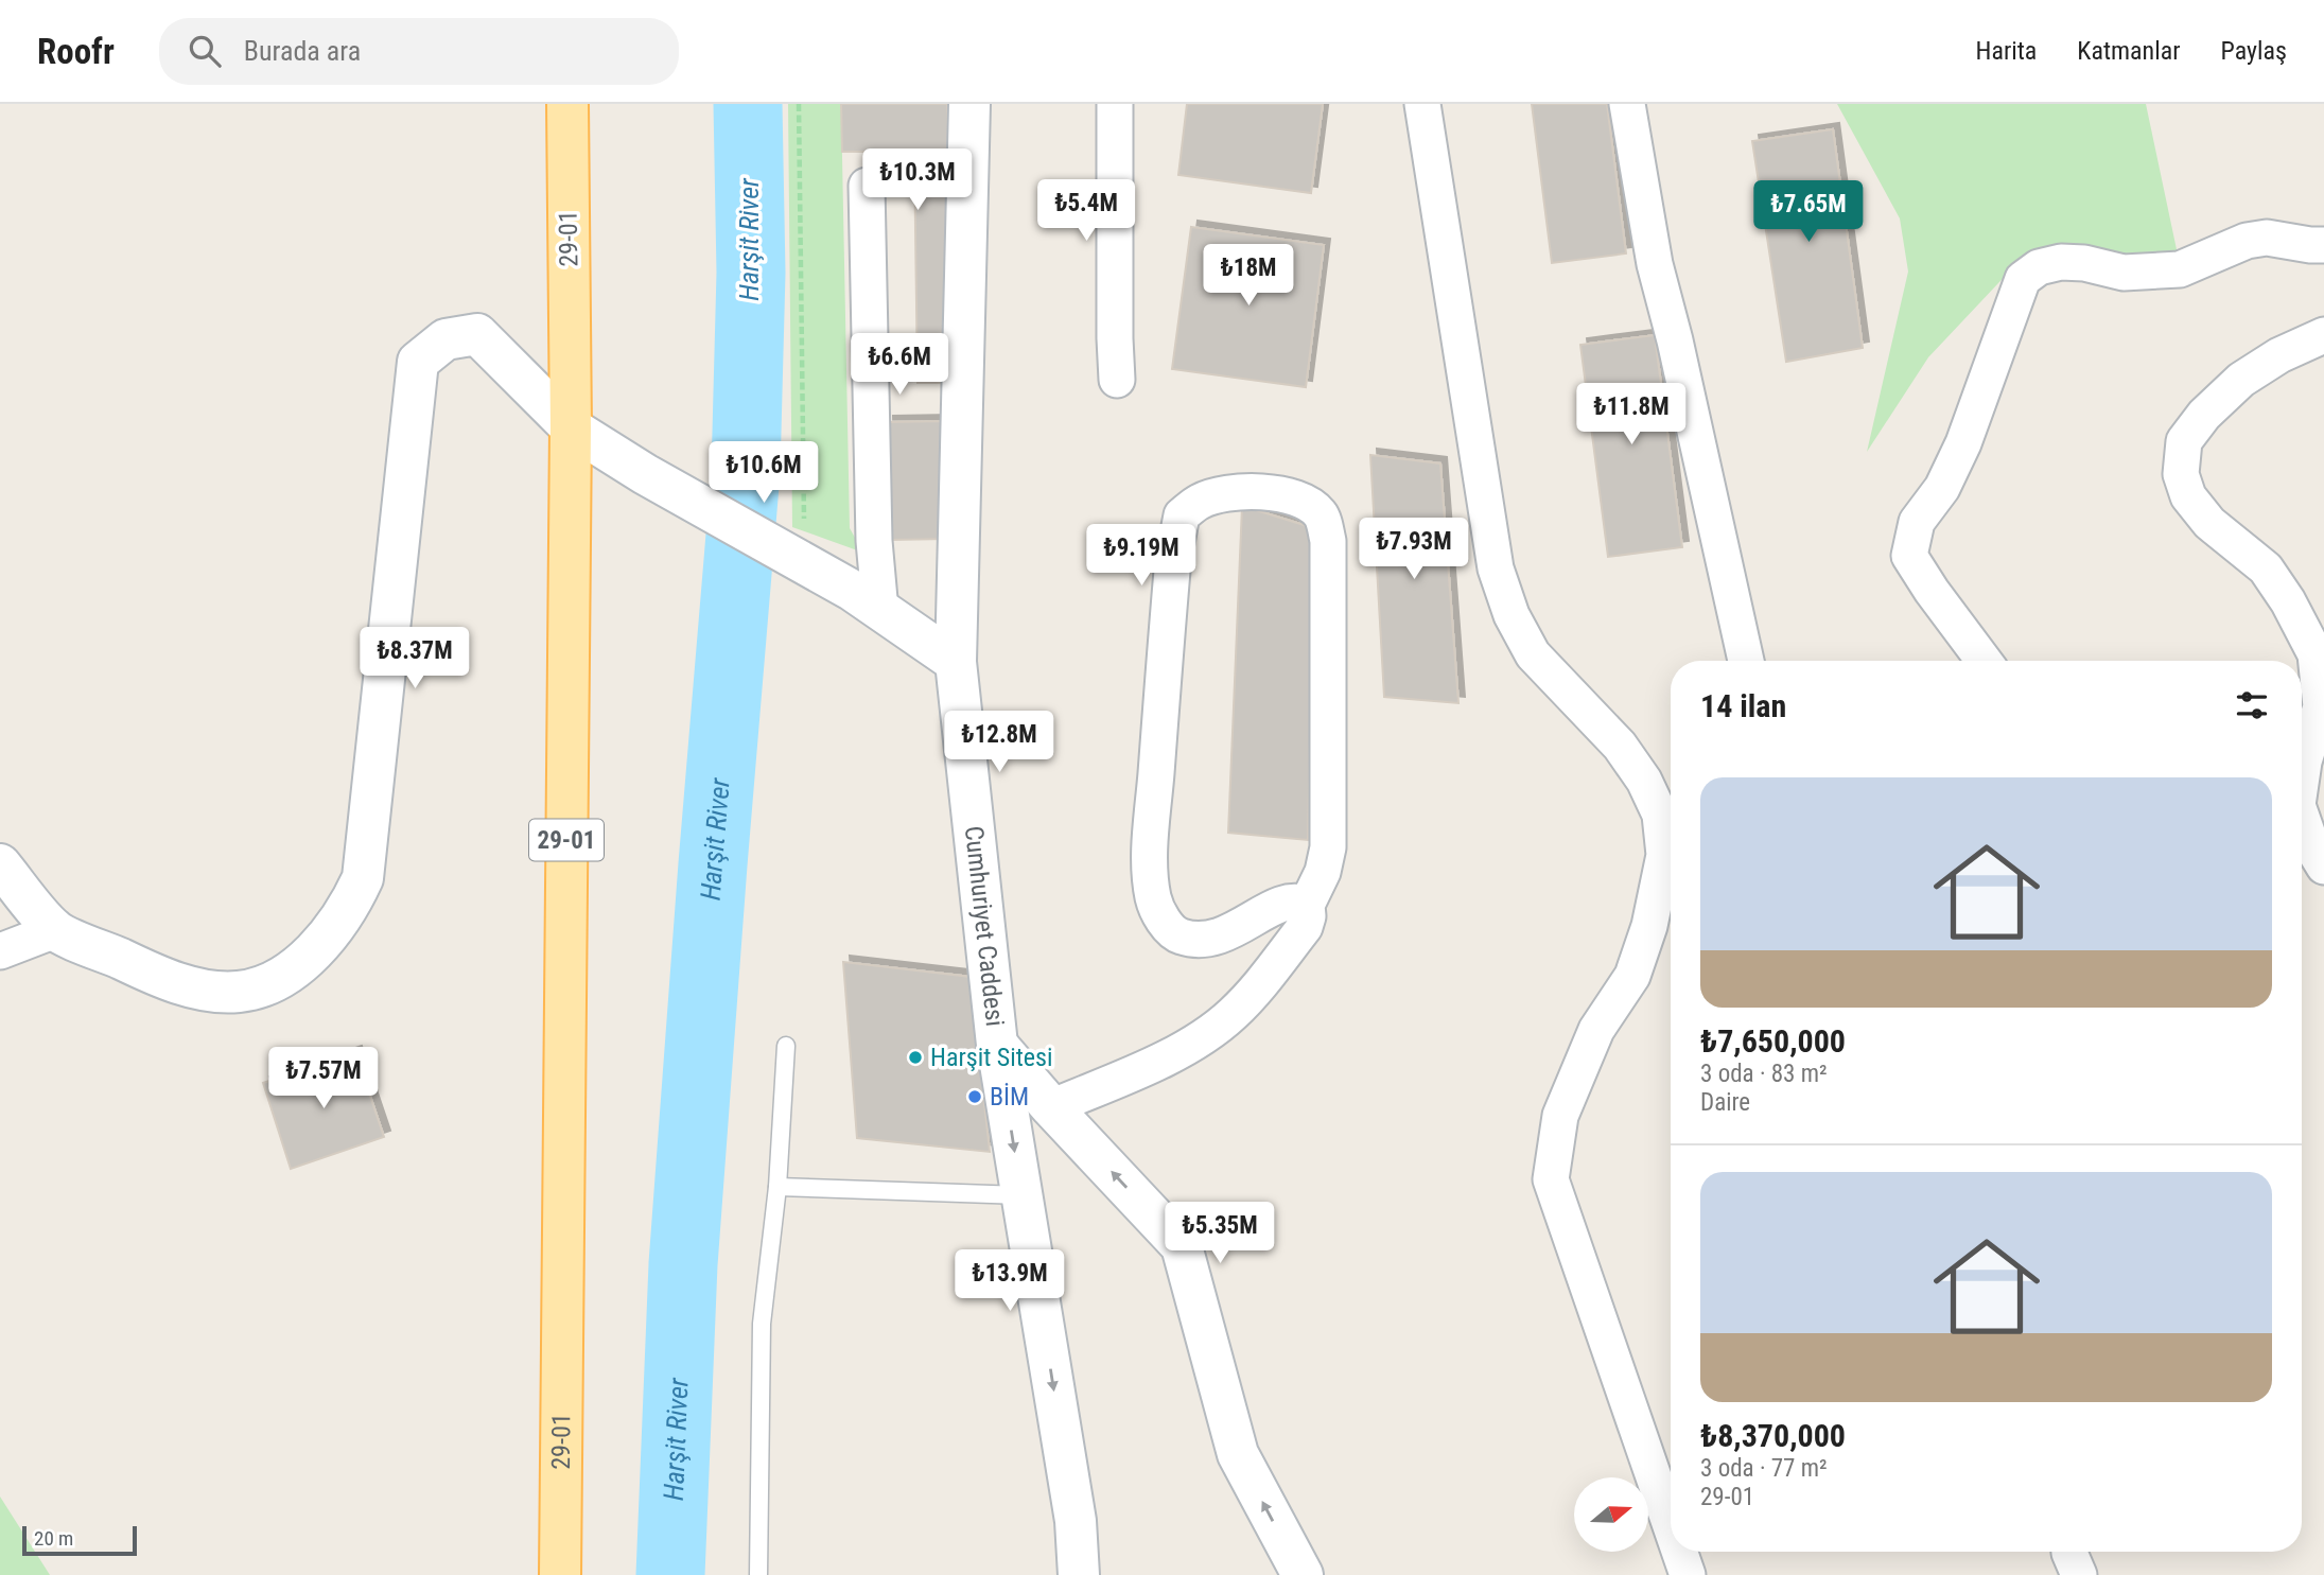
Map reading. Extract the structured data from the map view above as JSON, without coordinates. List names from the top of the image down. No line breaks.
{"streets":{"main road":["29-01","Cumhuriyet Caddesi"]},"water":["Harşit River"],"places":["Harşit Sitesi","BİM"],"scale_bar":"20 m","north":"right","page":{"header":"Roofr","search":"Burada ara","nav":["Harita","Katmanlar","Paylaş"],"price":["₺10.3M","₺5.4M","₺7.65M","₺18M","₺6.6M","₺11.8M","₺10.6M","₺7.93M","₺9.19M","₺8.37M","₺12.8M","₺7.57M","₺5.35M","₺13.9M"],"heading":"14 ilan","list":[{"name":"₺7,650,000","note":"3 oda · 83 m² · Daire"},{"name":"₺8,370,000","note":"3 oda · 77 m² · 29-01"}],"scale":"20 m"}}
